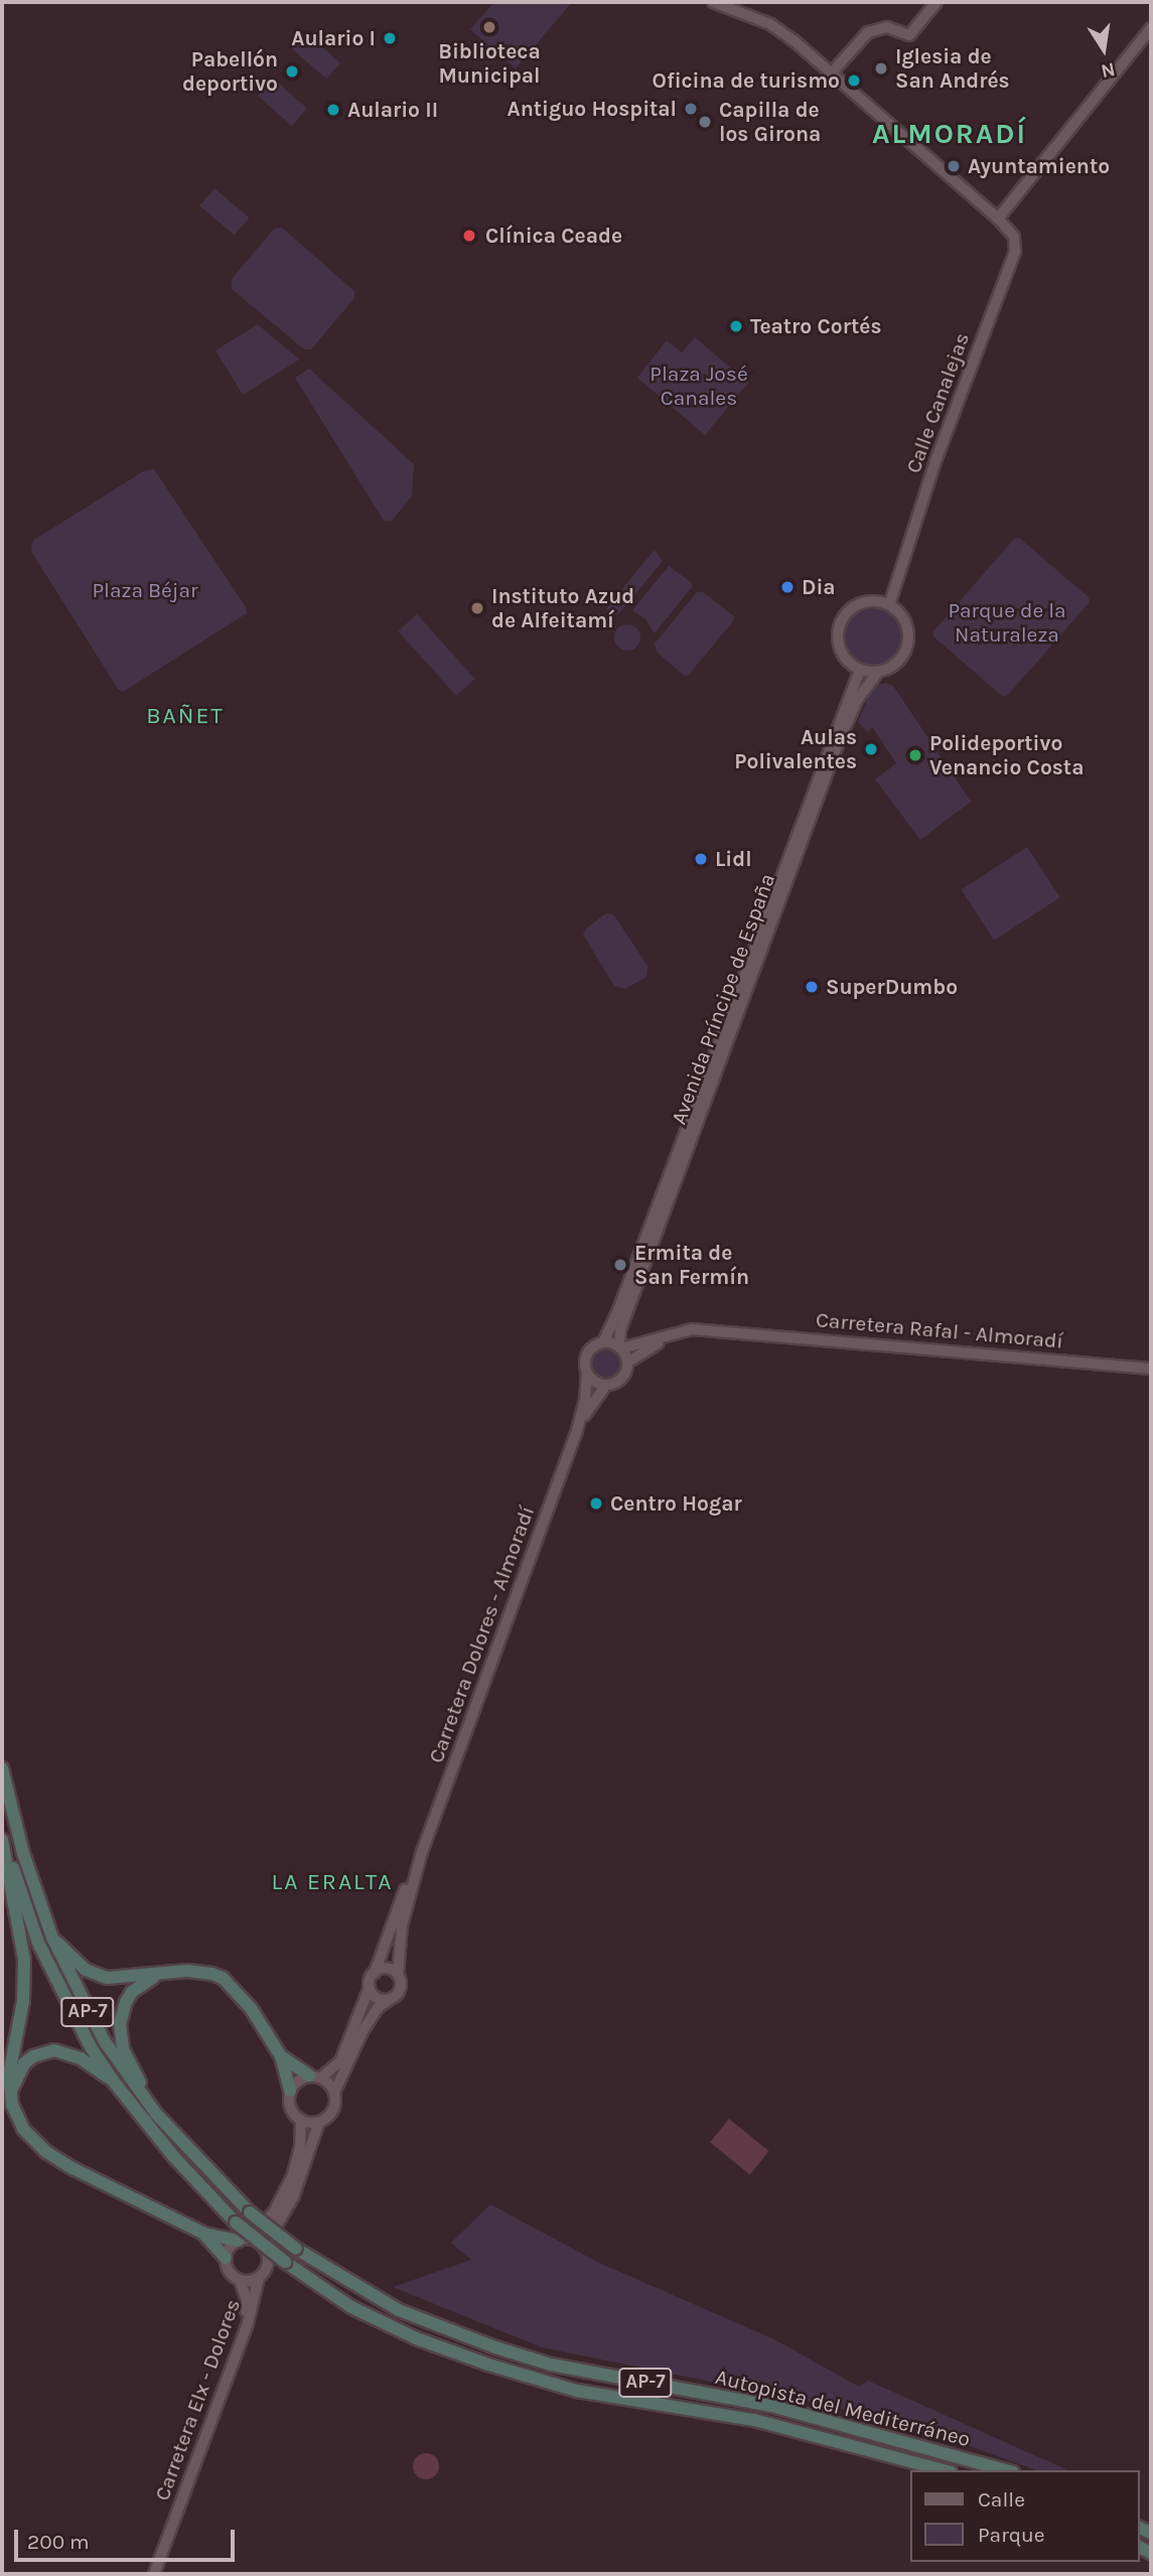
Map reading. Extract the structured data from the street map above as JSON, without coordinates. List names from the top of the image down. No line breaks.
{"streets":{"highway":["AP-7","Autopista del Mediterráneo"],"main road":["Calle Canalejas","Avenida Príncipe de España","Carretera Rafal - Almoradí","Carretera Dolores - Almoradí","Carretera Elx - Dolores"]},"crossings":[["Calle Canalejas","Avenida Príncipe de España"],["Avenida Príncipe de España","Carretera Rafal - Almoradí"]],"districts":["ALMORADÍ","BAÑET","LA ERALTA"],"parks":["Plaza José Canales","Plaza Béjar","Parque de la Naturaleza"],"places":["Biblioteca Municipal","Aulario I","Iglesia de San Andrés","Pabellón deportivo","Oficina de turismo","Antiguo Hospital","Aulario II","Capilla de los Girona","Ayuntamiento","Clínica Ceade","Teatro Cortés","Dia","Instituto Azud de Alfeitamí","Aulas Polivalentes","Polideportivo Venancio Costa","Lidl","SuperDumbo","Ermita de San Fermín","Centro Hogar"],"legend":["Calle","Parque"],"scale_bar":"200 m","north":"bottom"}
